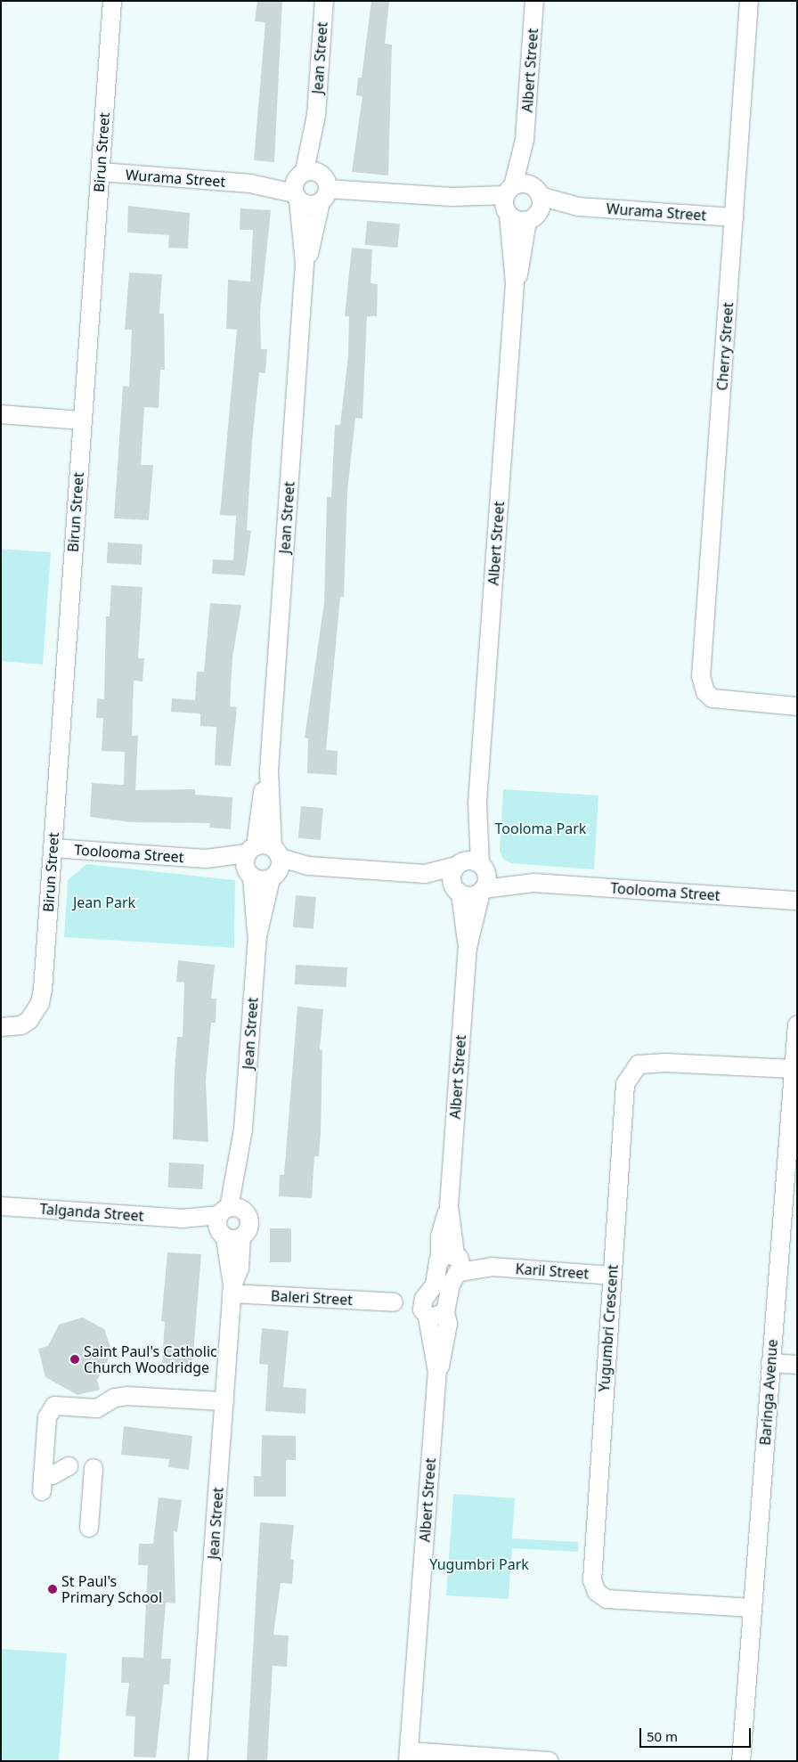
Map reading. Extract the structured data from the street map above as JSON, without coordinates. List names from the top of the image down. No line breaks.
{"streets":{"street":["Jean Street","Albert Street","Birun Street","Wurama Street","Cherry Street","Toolooma Street","Talganda Street","Karil Street","Baleri Street","Yugumbri Crescent","Baringa Avenue"]},"crossings":[["Jean Street","Wurama Street"],["Jean Street","Toolooma Street"],["Jean Street","Talganda Street"],["Jean Street","Baleri Street"],["Albert Street","Wurama Street"],["Albert Street","Toolooma Street"],["Albert Street","Karil Street"],["Albert Street","Baleri Street"],["Birun Street","Wurama Street"],["Birun Street","Toolooma Street"],["Wurama Street","Cherry Street"],["Karil Street","Yugumbri Crescent"],["Yugumbri Crescent","Baringa Avenue"]],"parks":["Tooloma Park","Jean Park","Yugumbri Park"],"places":["Saint Paul's Catholic Church Woodridge","St Paul's Primary School"],"scale_bar":"50 m"}
